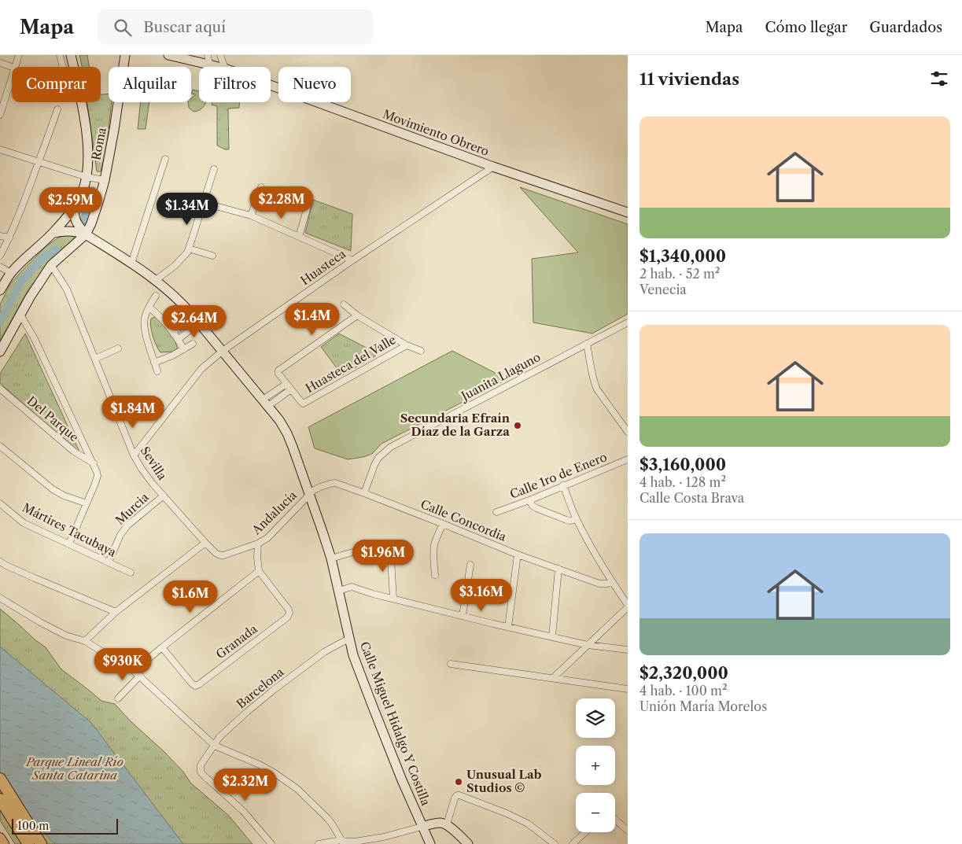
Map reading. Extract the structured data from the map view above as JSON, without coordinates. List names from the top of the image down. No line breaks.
{"streets":{"street":["Movimiento Obrero","Roma","Huasteca","Huasteca del Valle","Juanita Llaguno","Del Parque","Sevilla","Calle 1ro de Enero","Murcia","Andalucía","Calle Concordia","Mártires Tacubaya","Granada","Barcelona","Calle Miguel Hidalgo Y Costilla"]},"crossings":[["Movimiento Obrero","Huasteca"],["Roma","Calle Miguel Hidalgo Y Costilla"],["Huasteca","Sevilla"],["Huasteca","Calle Miguel Hidalgo Y Costilla"],["Juanita Llaguno","Calle Concordia"],["Sevilla","Murcia"],["Sevilla","Andalucía"],["Murcia","Mártires Tacubaya"],["Andalucía","Calle Concordia"],["Andalucía","Granada"],["Andalucía","Calle Miguel Hidalgo Y Costilla"],["Calle Concordia","Calle Miguel Hidalgo Y Costilla"],["Barcelona","Calle Miguel Hidalgo Y Costilla"]],"parks":["Parque Lineal Río Santa Catarina"],"places":["Secundaria Efraín Díaz de la Garza","Unusual Lab Studios ©"],"scale_bar":"100 m","page":{"header":"Mapa","search":"Buscar aquí","nav":["Mapa","Cómo llegar","Guardados"],"heading":"11 viviendas","chip":["Comprar","Alquilar","Filtros","Nuevo"],"list":[{"name":"$1,340,000","note":"2 hab. · 52 m² · Venecia"},{"name":"$3,160,000","note":"4 hab. · 128 m² · Calle Costa Brava"},{"name":"$2,320,000","note":"4 hab. · 100 m² · Unión María Morelos"}],"price":["$2.28M","$2.59M","$1.34M","$1.4M","$2.64M","$1.84M","$1.96M","$3.16M","$1.6M","$930K","$2.32M"],"map_buttons":["+","−"],"scale":"100 m"}}
